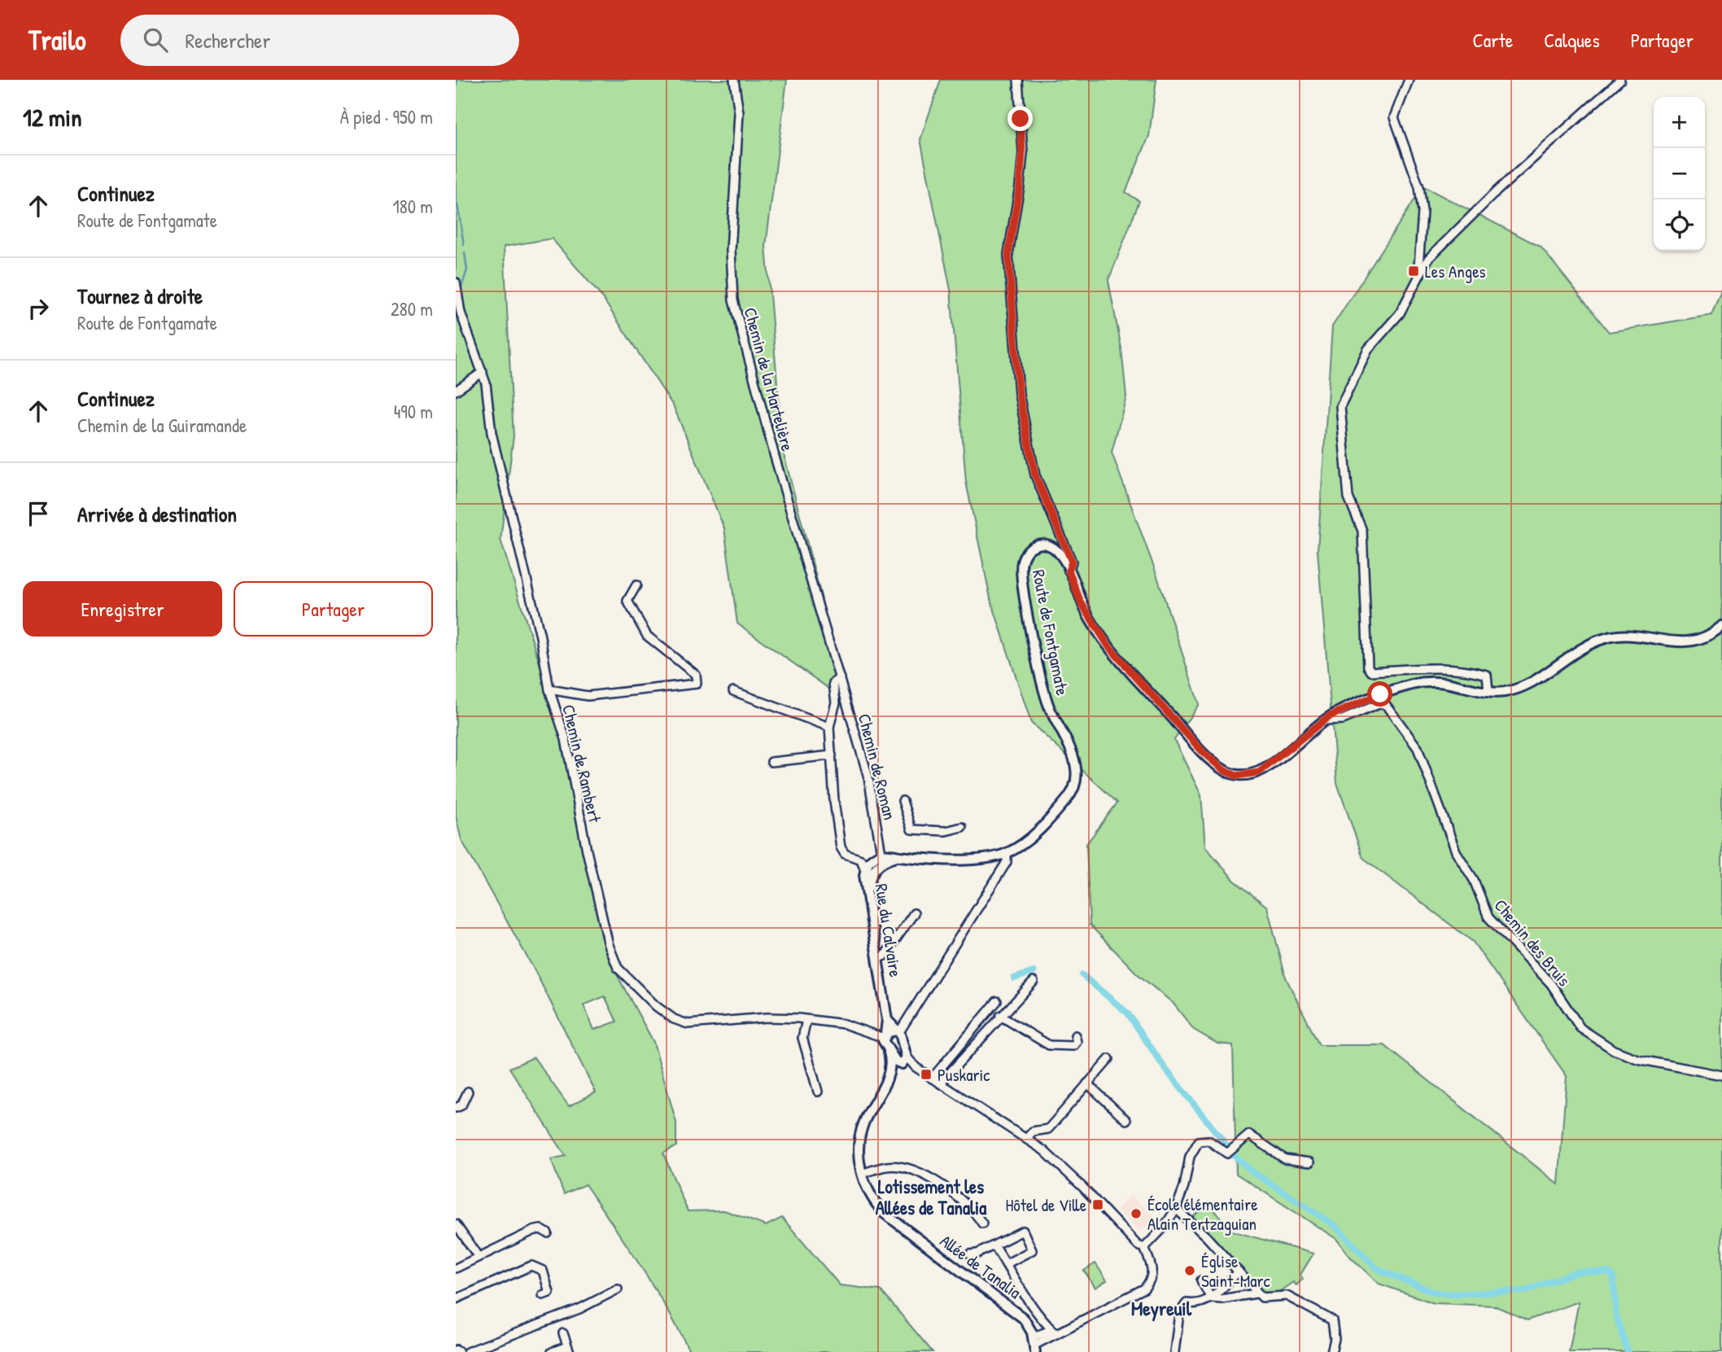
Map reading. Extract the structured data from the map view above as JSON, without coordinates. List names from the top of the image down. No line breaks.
{"streets":{"street":["Chemin de la Martelière","Route de Fontgamate","Chemin de Rambert","Chemin de Roman","Rue du Calvaire","Chemin des Bruis","Allée de Tanalia"]},"crossings":[["Chemin de la Martelière","Chemin de Roman"],["Route de Fontgamate","Chemin de Roman"],["Route de Fontgamate","Rue du Calvaire"],["Route de Fontgamate","Chemin des Bruis"],["Chemin de Rambert","Rue du Calvaire"],["Chemin de Roman","Rue du Calvaire"]],"districts":["Lotissement les Allées de Tanalia","Meyreuil"],"places":{"transit":["Les Anges","Puskaric","Hôtel de Ville"],"other":["École élémentaire Alain Tertzaguian","Église Saint-Marc"]},"page":{"header":"Trailo","search":"Rechercher","nav":["Carte","Calques","Partager"],"heading":["12 min","À pied · 950 m"],"map_buttons":["+","−"],"list":[["Continuez","Route de Fontgamate","180 m"],["Tournez à droite","Route de Fontgamate","280 m"],["Continuez","Chemin de la Guiramande","490 m"],"Arrivée à destination"],"buttons":["Enregistrer","Partager"]}}
